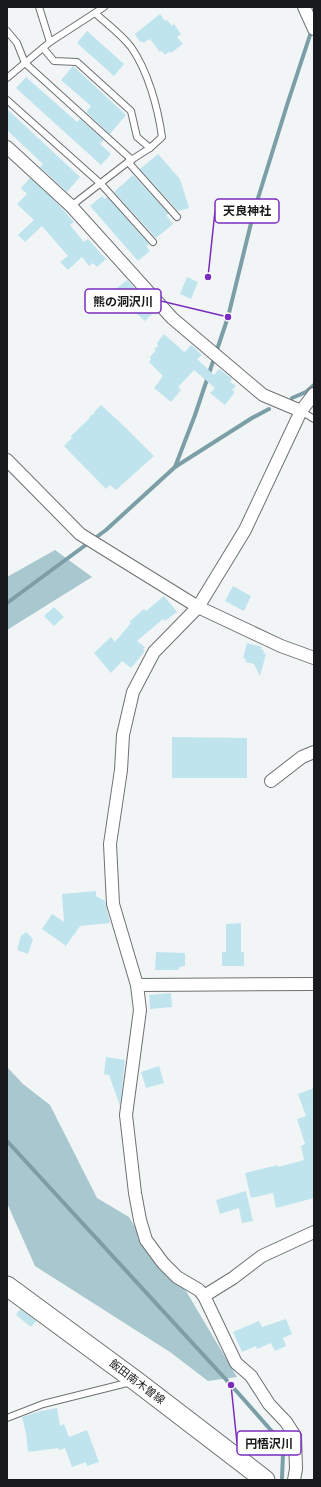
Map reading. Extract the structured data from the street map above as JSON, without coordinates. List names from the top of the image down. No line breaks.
{"streets":{"main road":["飯田南木曽線"]},"places":["天良神社","熊の洞沢川","円悟沢川"]}
